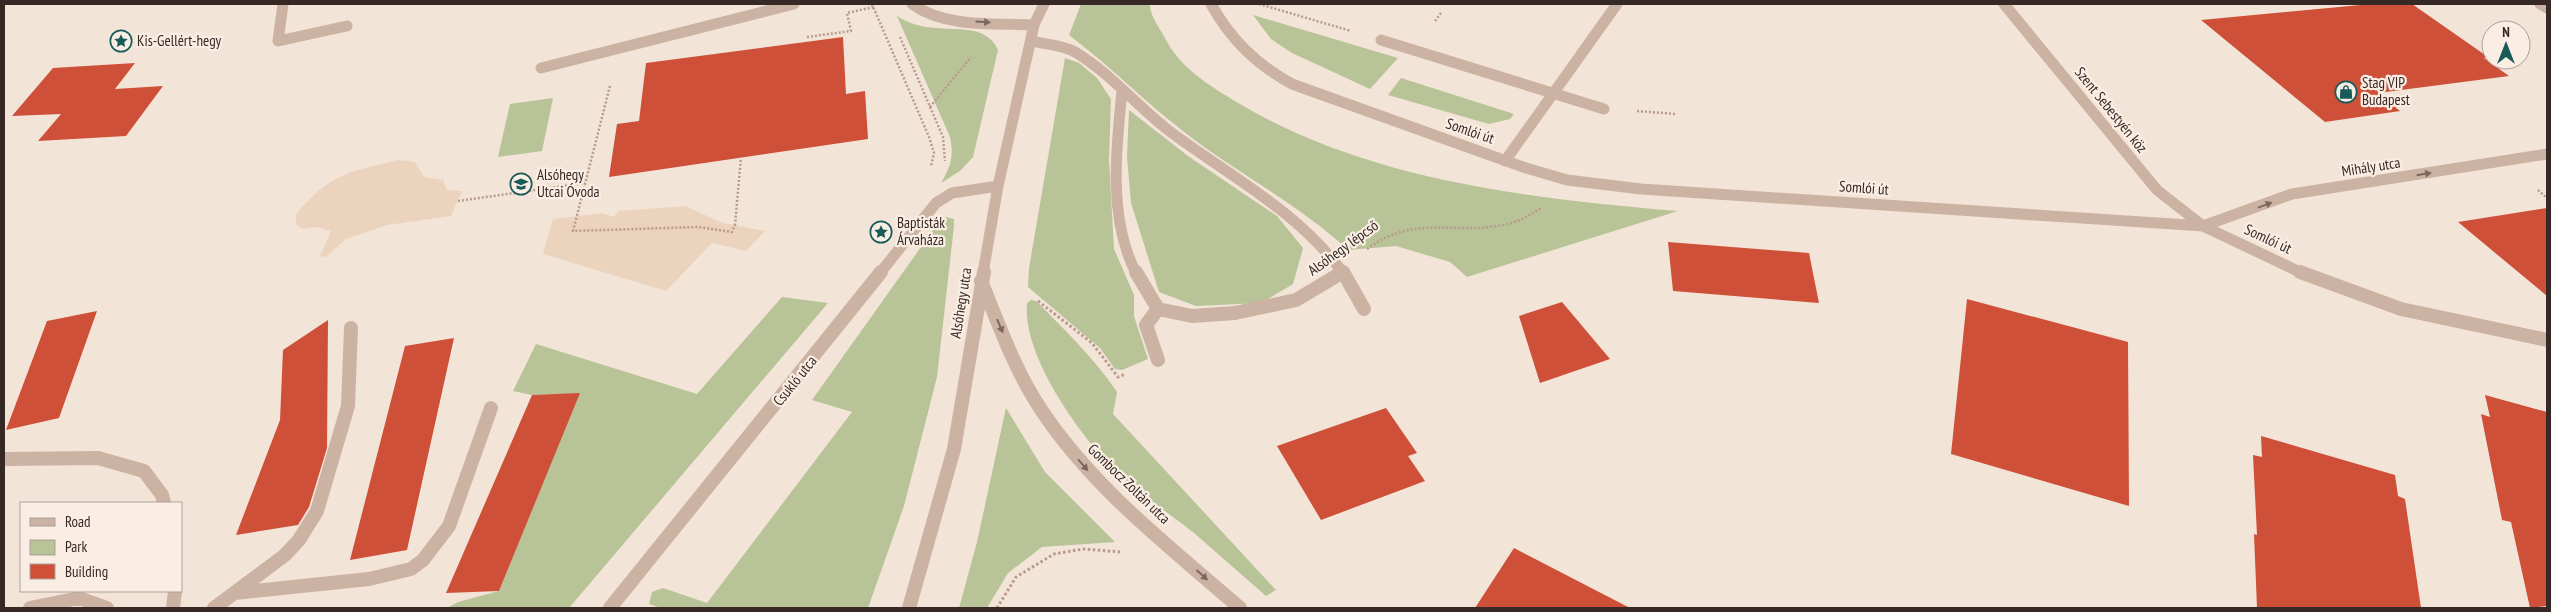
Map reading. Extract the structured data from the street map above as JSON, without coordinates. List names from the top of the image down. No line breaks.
{"streets":{"street":["Szent Sebestyén köz","Somlói út","Mihály utca","Alsóhegy lépcső","Alsóhegy utca","Csukló utca","Gombocz Zoltán utca"]},"crossings":[["Szent Sebestyén köz","Somlói út"],["Szent Sebestyén köz","Mihály utca"],["Somlói út","Mihály utca"],["Somlói út","Alsóhegy lépcső"],["Alsóhegy utca","Csukló utca"],["Alsóhegy utca","Gombocz Zoltán utca"]],"one_way":["Mihály utca","Gombocz Zoltán utca"],"places":{"place":["Kis-Gellért-hegy","Baptisták Árvaháza"],"shop":["Stag VIP Budapest"],"school or university":["Alsóhegy Utcai Óvoda"]},"legend":["Road","Park","Building"],"north":"top"}
